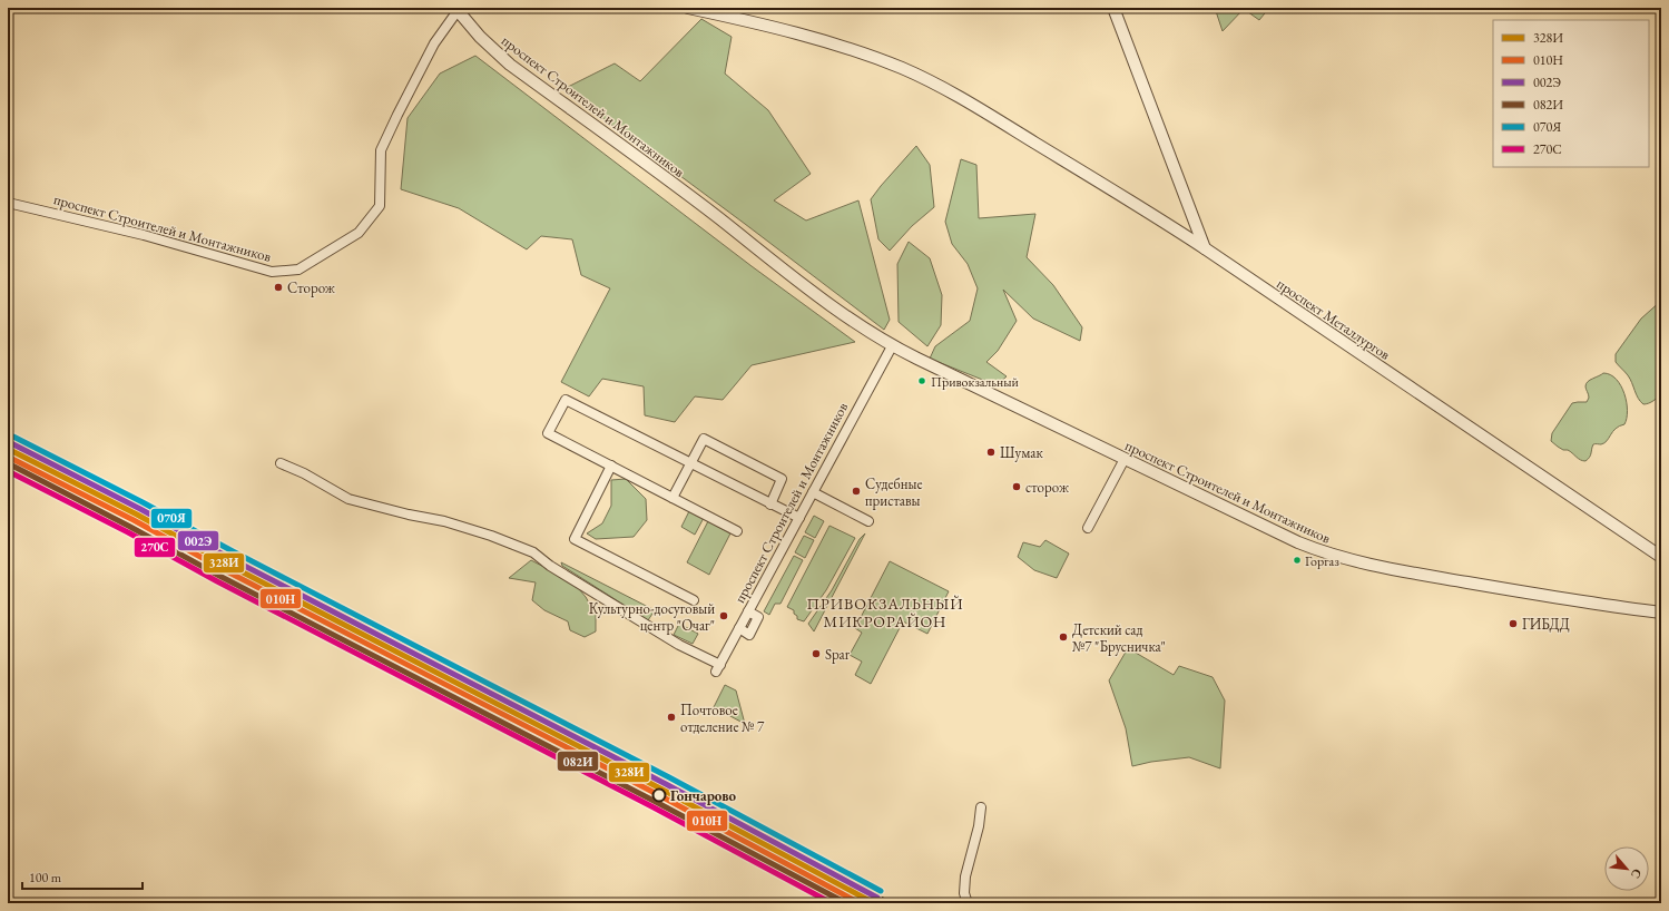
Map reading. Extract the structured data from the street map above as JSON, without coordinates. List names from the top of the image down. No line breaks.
{"streets":{"street":["проспект Строителей и Монтажников","проспект Металлургов"]},"districts":["ПРИВОКЗАЛЬНЫЙ МИКРОРАЙОН"],"places":["Сторож","Привокзальный","Шумак","сторож","Судебные приставы","Горгаз","Культурно-досуговый центр \"Очаг\"","ГИБДД","Детский сад №7 \"Брусничка\"","Spar","Почтовое отделение № 7","Гончарово"],"lines":["transit line 070Я","transit line 002Э","transit line 328И","transit line 010Н","transit line 082И","transit line 270С"],"legend":["328И","010Н","002Э","082И","070Я","270С"],"scale_bar":"100 m","north":"bottom right"}
